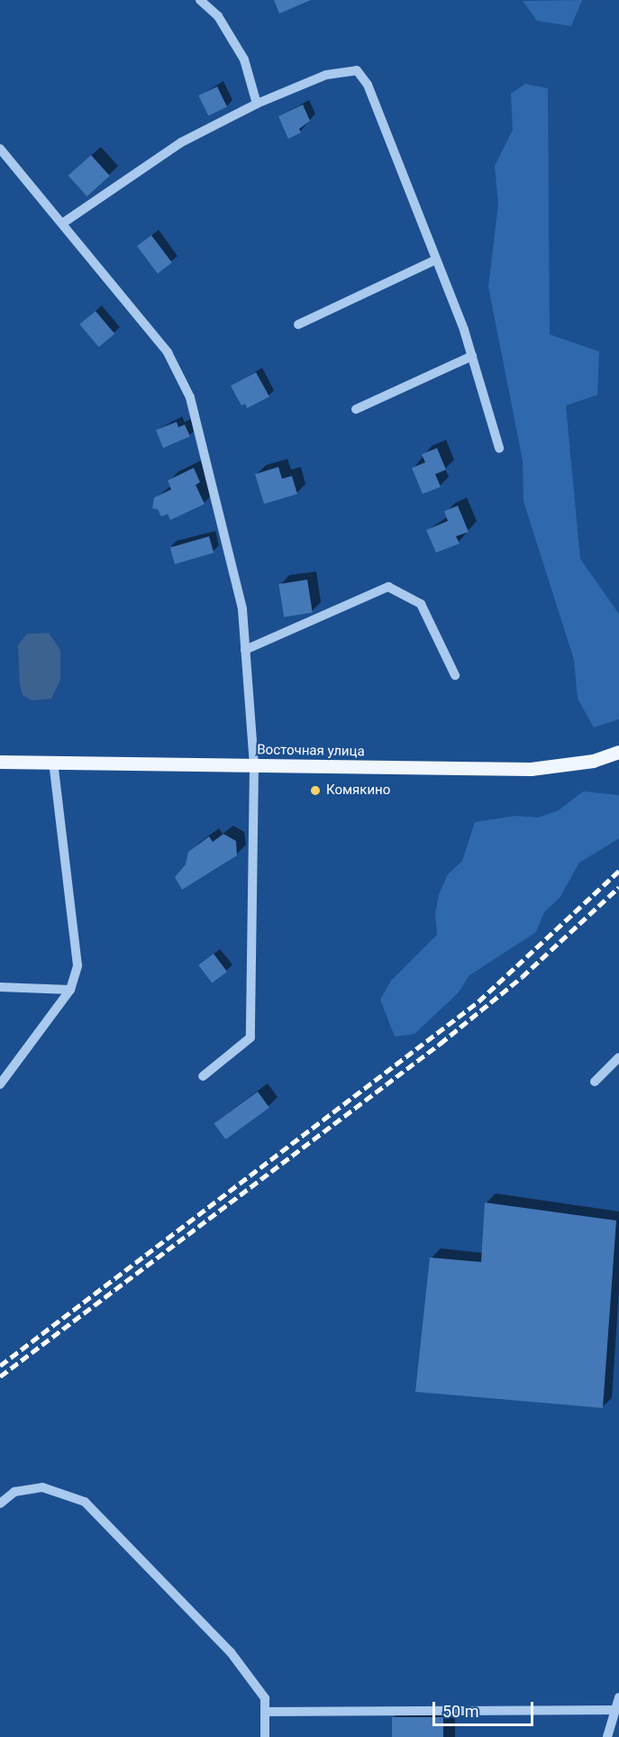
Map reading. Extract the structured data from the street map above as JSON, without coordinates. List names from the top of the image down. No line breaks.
{"streets":{"main road":["Восточная улица"]},"places":["Комякино"],"scale_bar":"50 m"}
